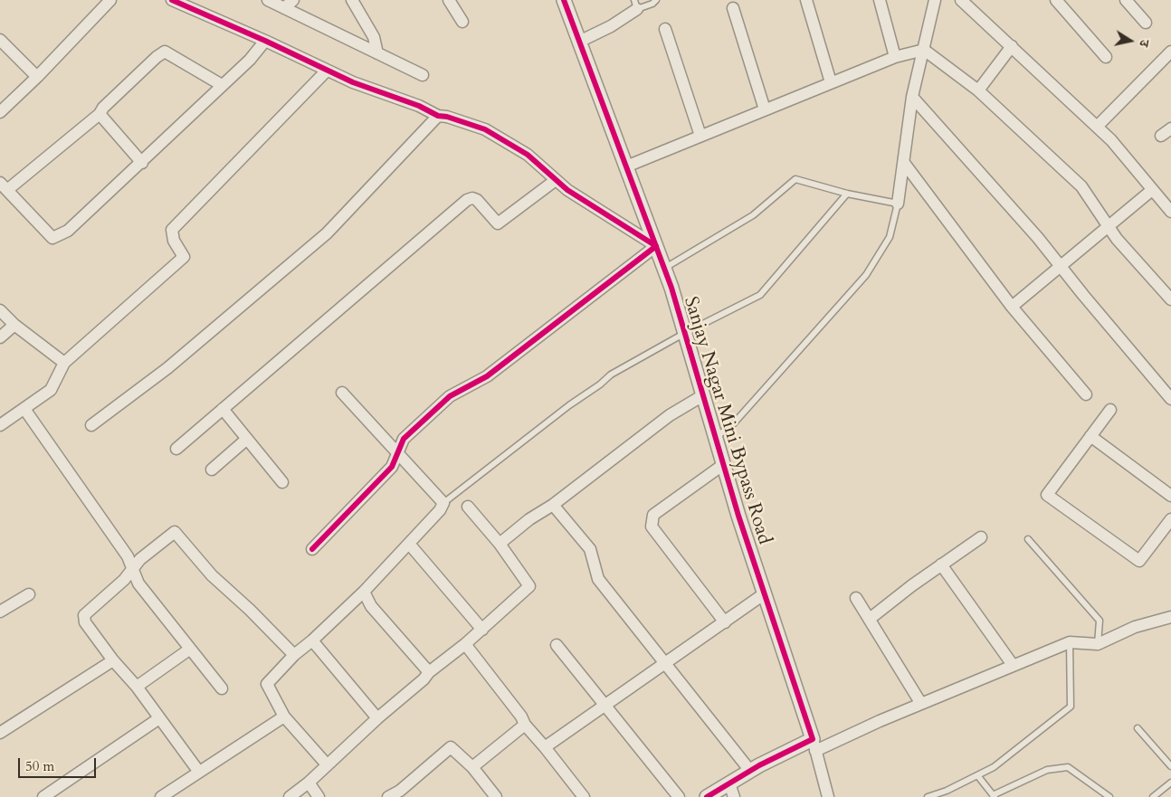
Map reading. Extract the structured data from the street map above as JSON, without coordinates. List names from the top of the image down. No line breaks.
{"streets":{"street":["Sanjay Nagar Mini Bypass Road"]},"scale_bar":"50 m","north":"right"}
